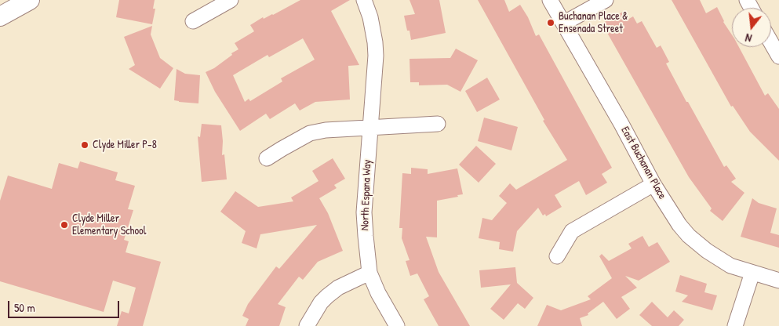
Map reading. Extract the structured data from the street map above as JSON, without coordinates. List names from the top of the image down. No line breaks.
{"streets":{"street":["East Buchanan Place","North Espana Way"]},"places":["Buchanan Place & Ensenada Street","Clyde Miller P-8","Clyde Miller Elementary School"],"scale_bar":"50 m","north":"bottom"}
